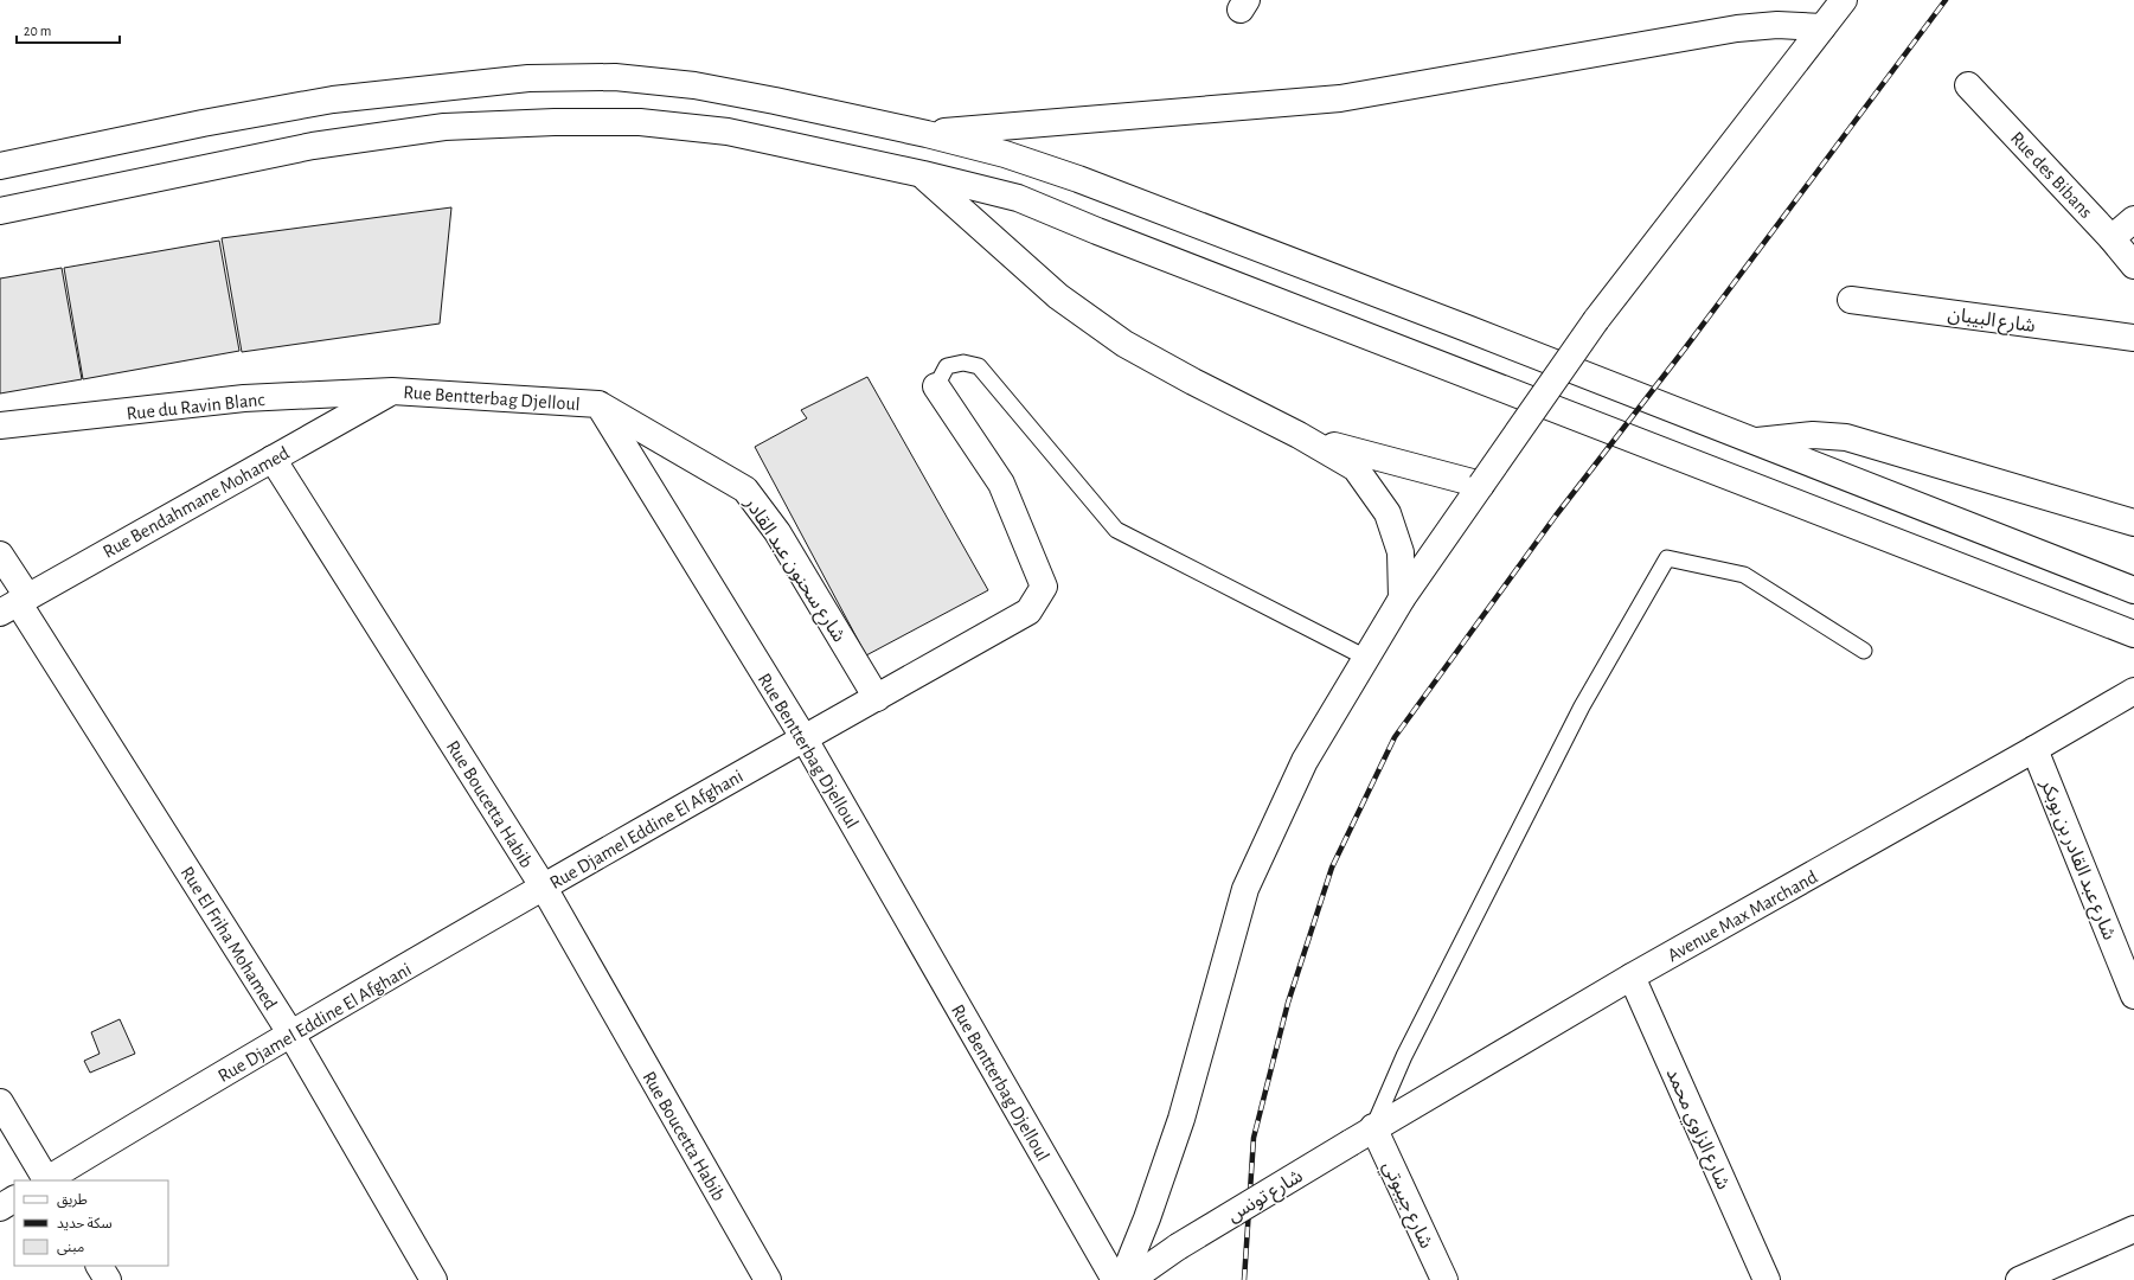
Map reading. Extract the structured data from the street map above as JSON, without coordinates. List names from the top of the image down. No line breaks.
{"streets":{"main road":["Rue des Bibans","شارع البيبان","Rue Bentterbag Djelloul","Rue du Ravin Blanc","Rue Bendahmane Mohamed","شارع سحنون عبد القادر","Rue Boucetta Habib","Rue Djamel Eddine El Afghani","شارع عبد القادر بن بوبكر","Avenue Max Marchand","Rue El Friha Mohamed","شارع الزاوي محمد","شارع تونس","شارع جيبوتي"]},"crossings":[["Rue Bentterbag Djelloul","Rue du Ravin Blanc"],["Rue Bentterbag Djelloul","Rue Bendahmane Mohamed"],["Rue Bentterbag Djelloul","شارع سحنون عبد القادر"],["Rue Bentterbag Djelloul","Rue Djamel Eddine El Afghani"],["Rue du Ravin Blanc","Rue Bendahmane Mohamed"],["Rue Bendahmane Mohamed","Rue Boucetta Habib"],["Rue Bendahmane Mohamed","Rue El Friha Mohamed"],["شارع سحنون عبد القادر","Rue Djamel Eddine El Afghani"],["Rue Boucetta Habib","Rue Djamel Eddine El Afghani"],["Rue Djamel Eddine El Afghani","Rue El Friha Mohamed"],["شارع عبد القادر بن بوبكر","Avenue Max Marchand"],["Avenue Max Marchand","شارع الزاوي محمد"],["Avenue Max Marchand","شارع تونس"],["Avenue Max Marchand","شارع جيبوتي"]],"legend":["طريق","سكة حديد","مبنى"],"scale_bar":"20 m"}
